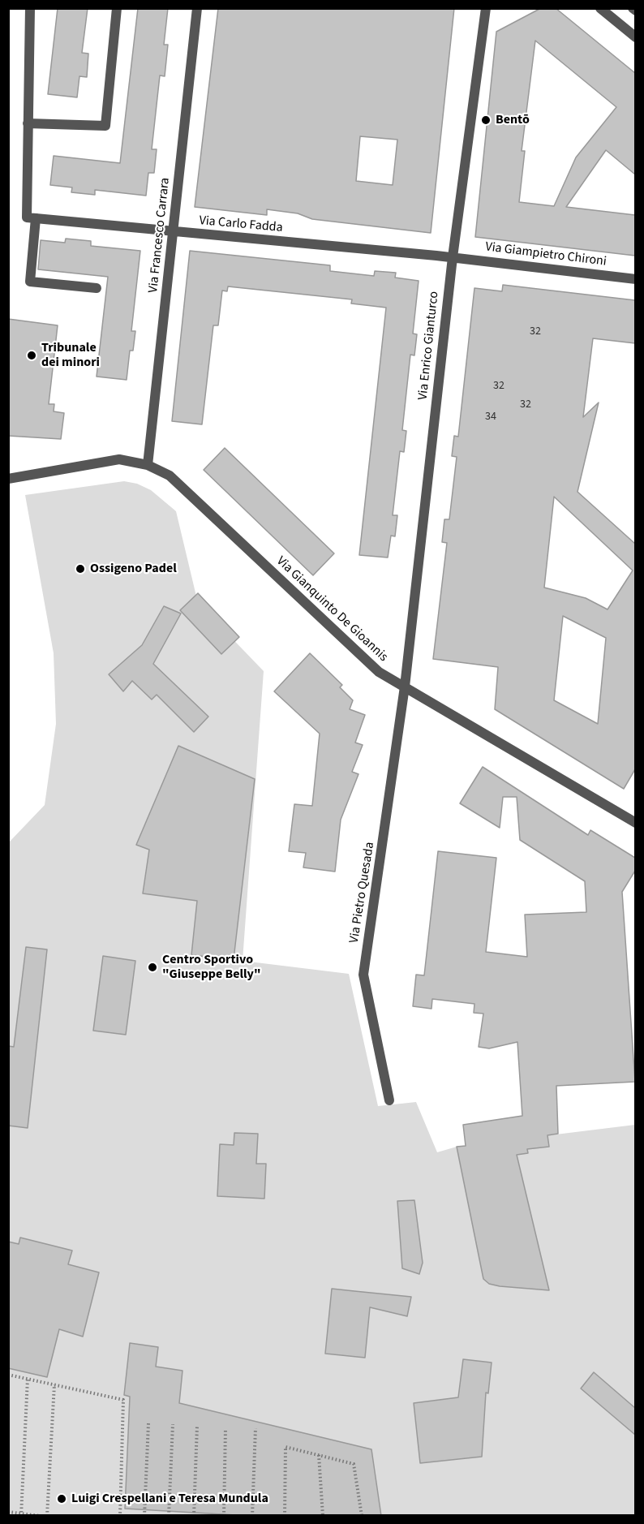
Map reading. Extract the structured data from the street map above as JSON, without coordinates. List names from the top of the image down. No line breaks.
{"streets":{"street":["Via Carlo Fadda","Via Francesco Carrara","Via Giampietro Chironi","Via Enrico Gianturco","Via Gianquinto De Gioannis","Via Pietro Quesada"]},"crossings":[["Via Carlo Fadda","Via Francesco Carrara"],["Via Carlo Fadda","Via Giampietro Chironi"],["Via Carlo Fadda","Via Enrico Gianturco"],["Via Francesco Carrara","Via Gianquinto De Gioannis"],["Via Giampietro Chironi","Via Enrico Gianturco"],["Via Enrico Gianturco","Via Gianquinto De Gioannis"],["Via Enrico Gianturco","Via Pietro Quesada"],["Via Gianquinto De Gioannis","Via Pietro Quesada"]],"places":["Bentō","Tribunale dei minori","Ossigeno Padel","Centro Sportivo \"Giuseppe Belly\"","Luigi Crespellani e Teresa Mundula"],"house_numbers":["32","32","32","34"]}
